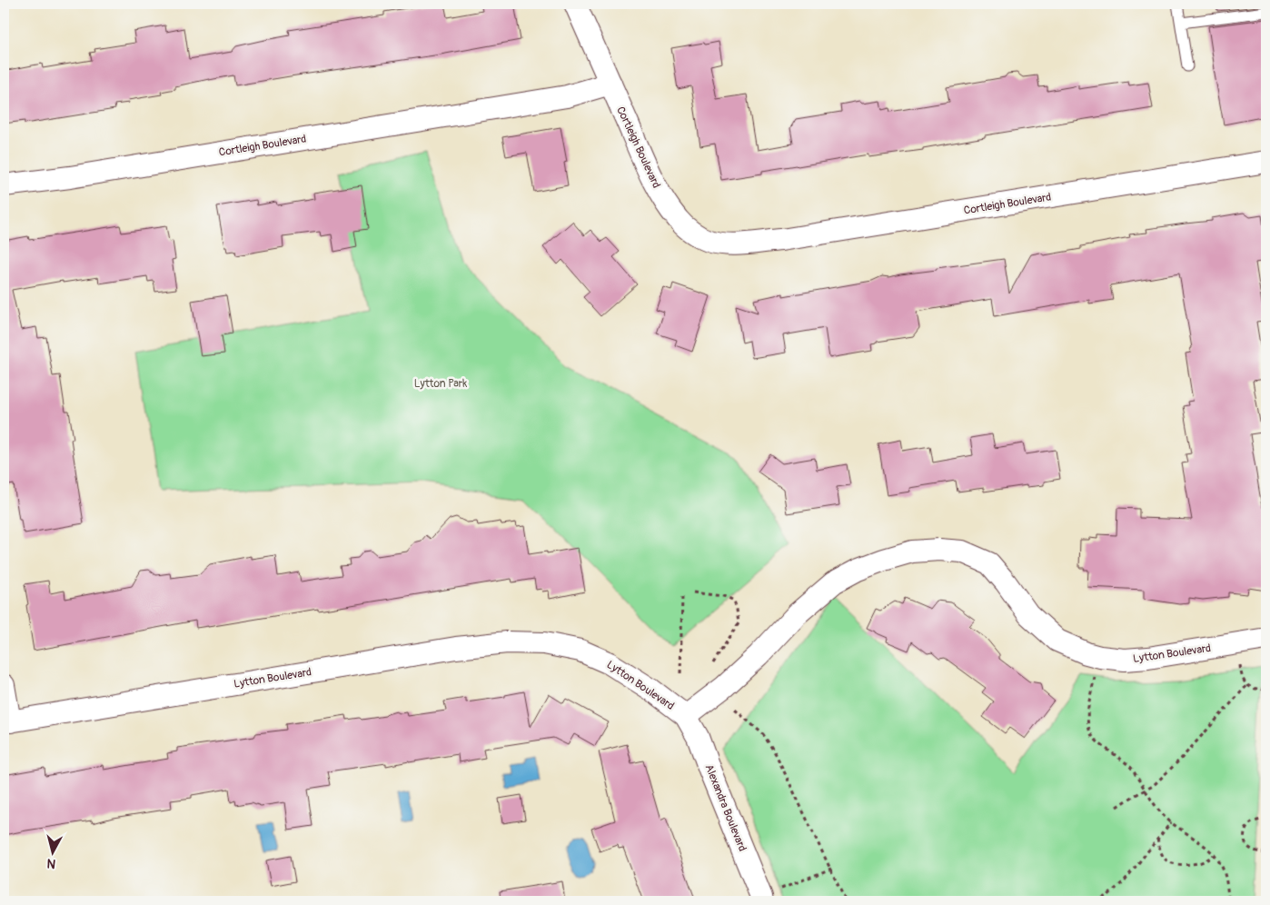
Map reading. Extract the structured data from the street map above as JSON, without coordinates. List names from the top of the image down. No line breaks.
{"streets":{"street":["Cortleigh Boulevard","Lytton Boulevard","Alexandra Boulevard"]},"crossings":[["Lytton Boulevard","Alexandra Boulevard"]],"parks":["Lytton Park"],"north":"bottom"}
